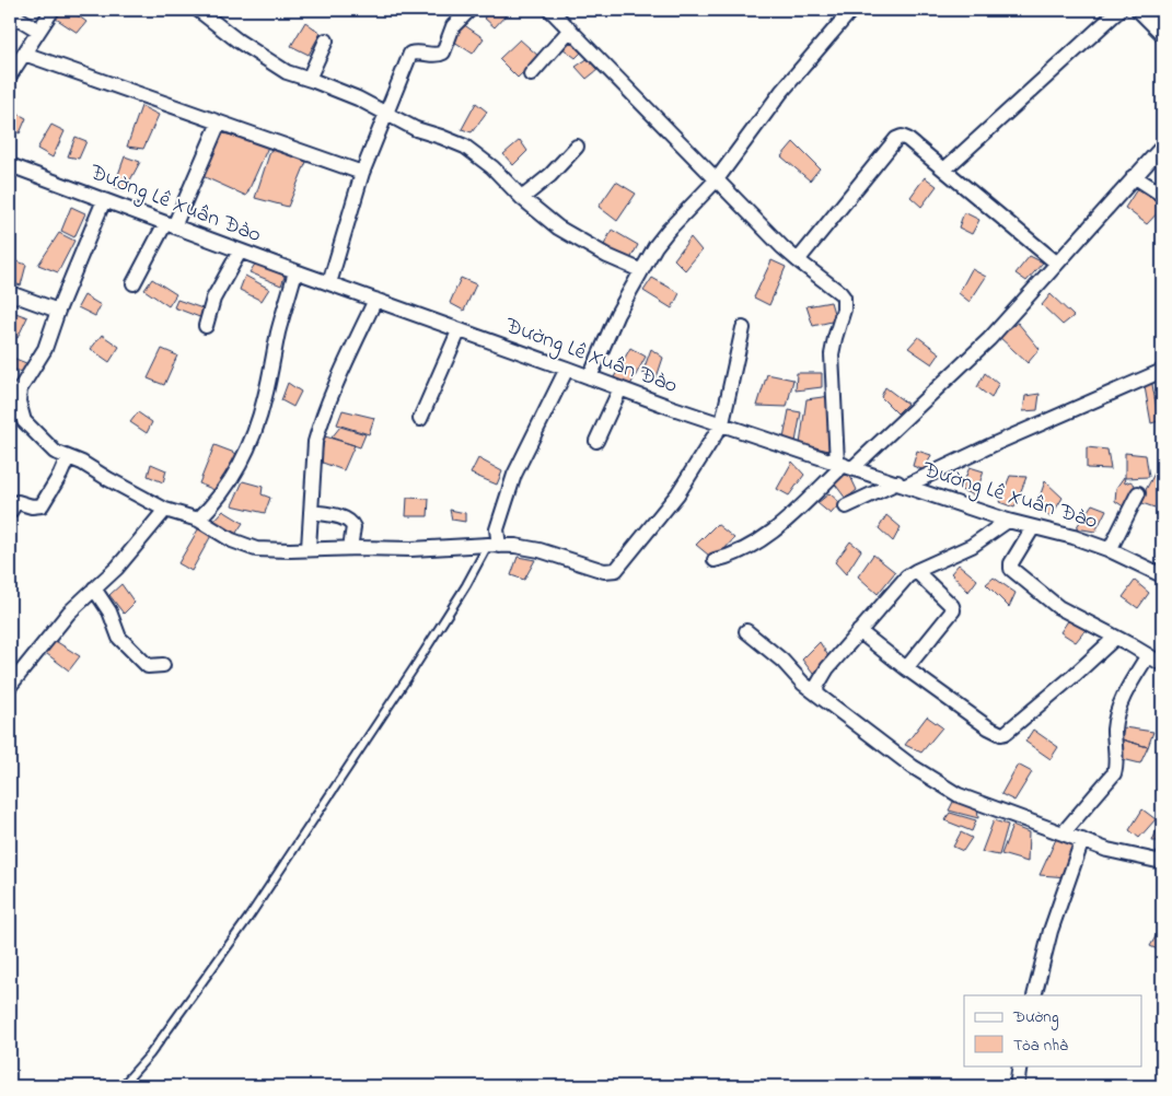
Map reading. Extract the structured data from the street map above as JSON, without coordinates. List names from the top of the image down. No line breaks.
{"streets":{"street":["Đường Lê Xuân Đào"]},"legend":["Đường","Tòa nhà"]}
